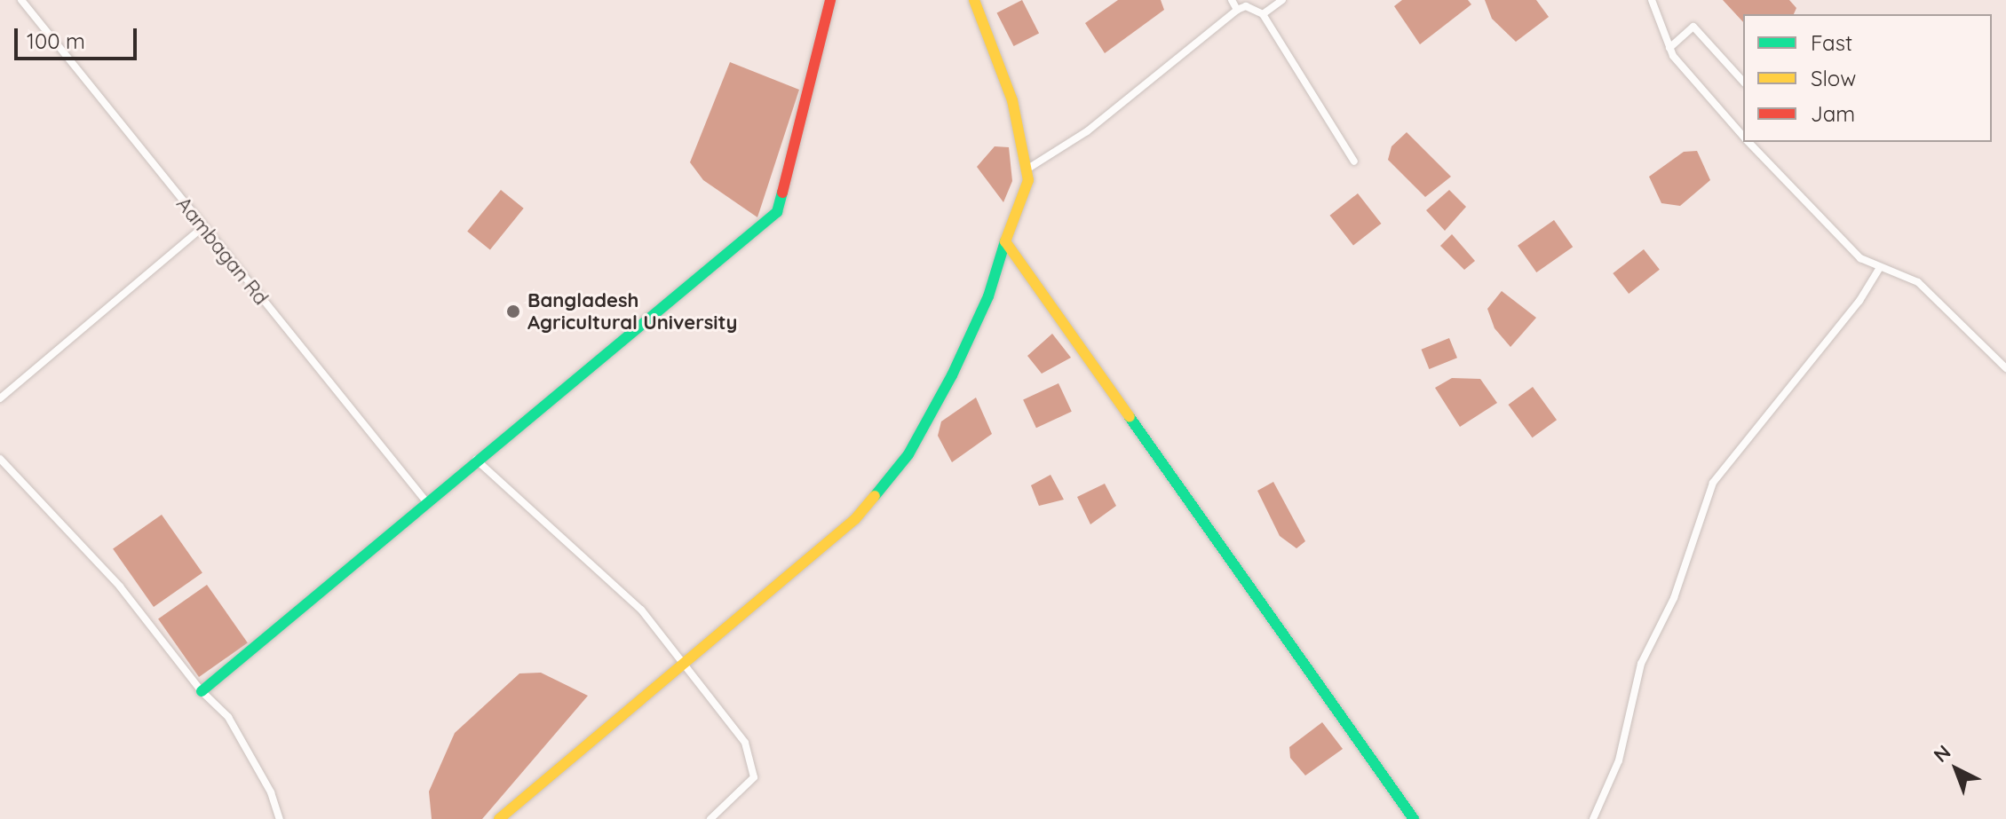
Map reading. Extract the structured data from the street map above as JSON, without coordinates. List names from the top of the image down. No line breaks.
{"streets":{"street":["Aambagan Rd"]},"places":["Bangladesh Agricultural University"],"legend":["Fast","Slow","Jam"],"scale_bar":"100 m","north":"top left"}
